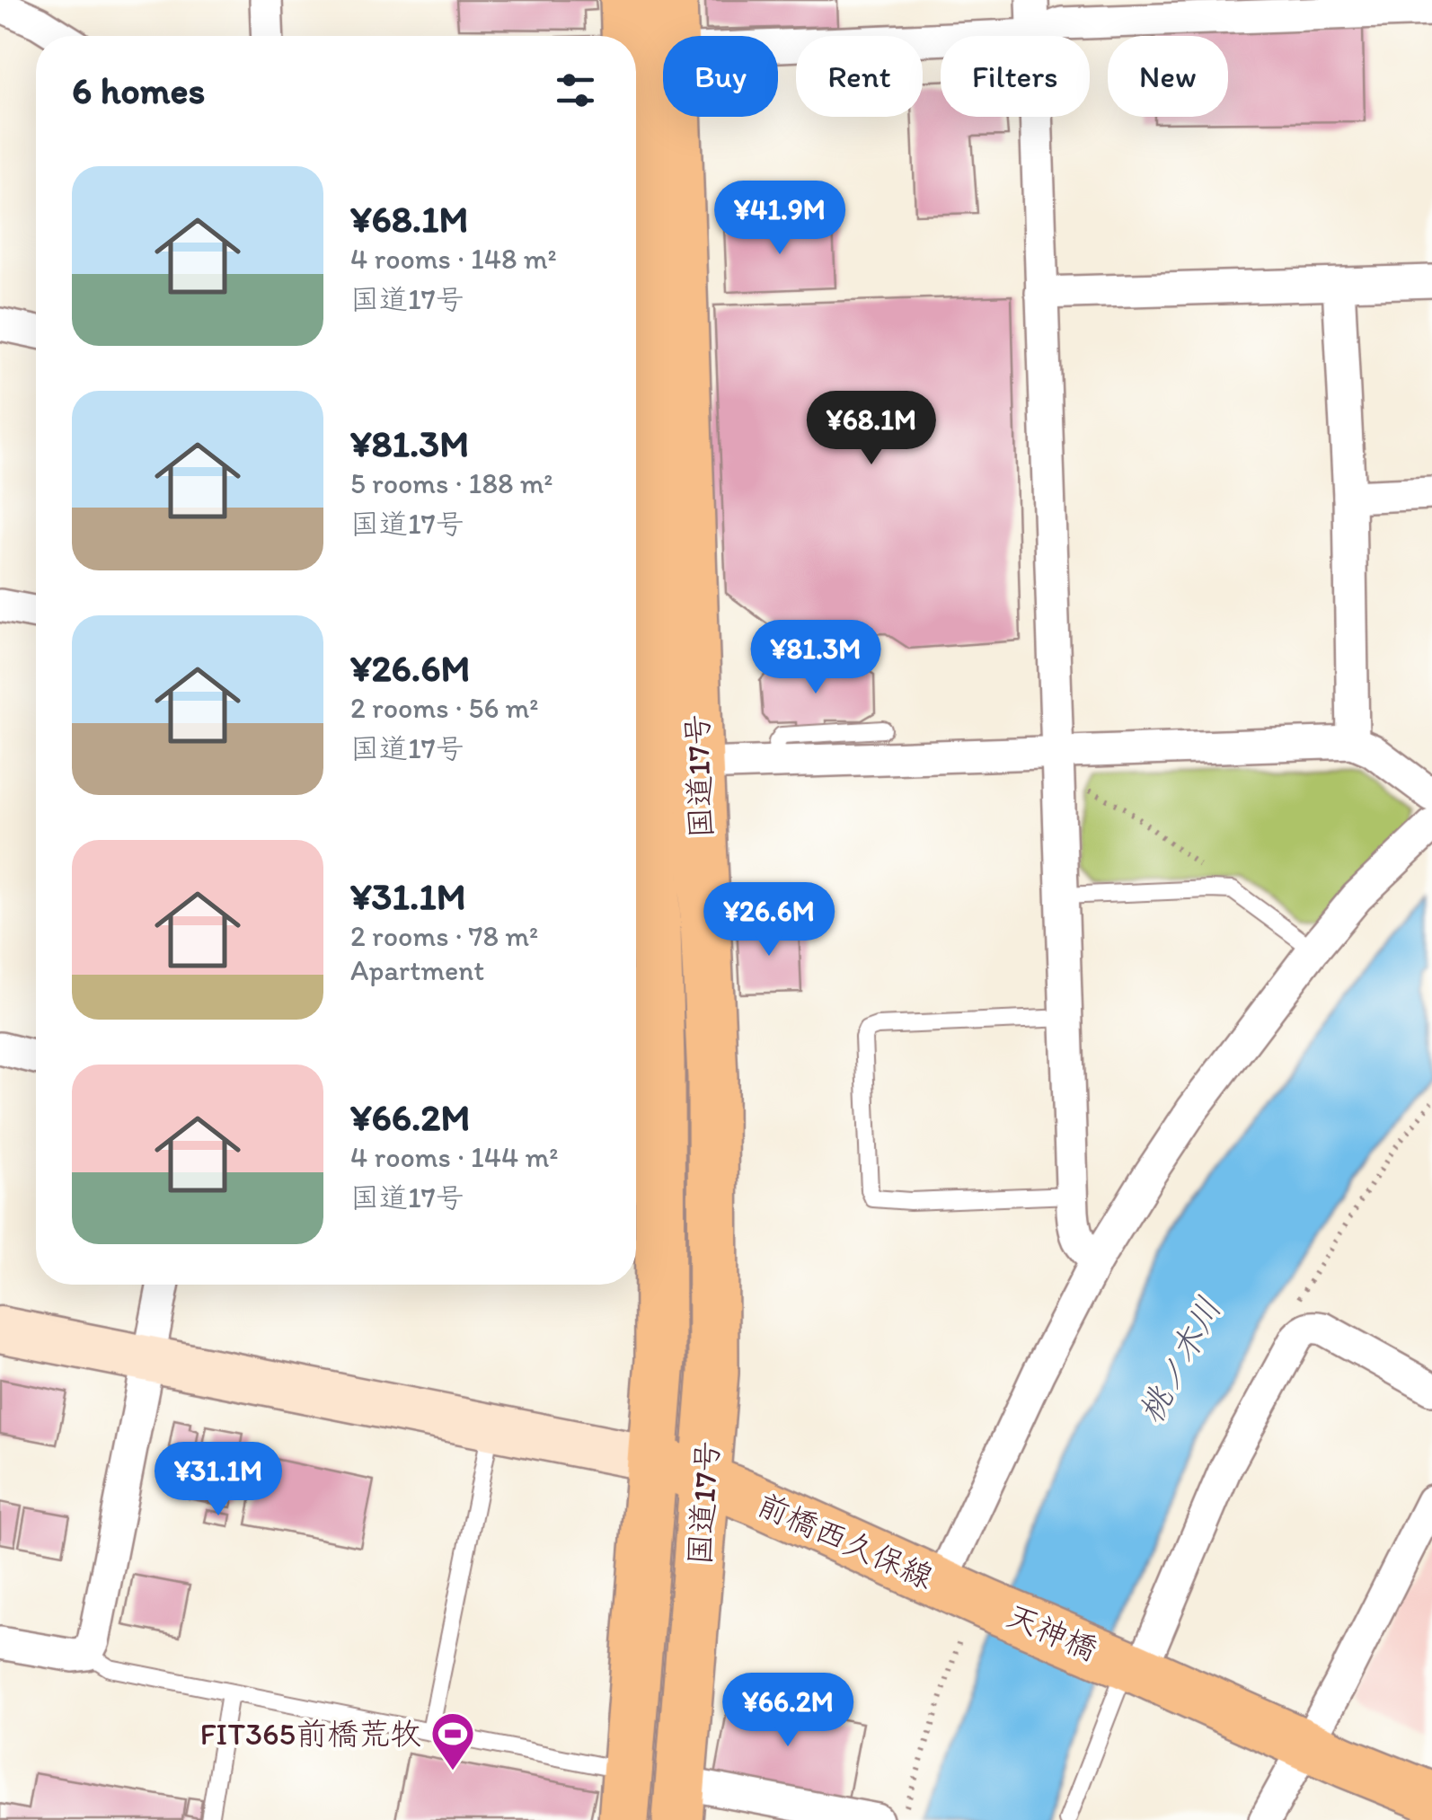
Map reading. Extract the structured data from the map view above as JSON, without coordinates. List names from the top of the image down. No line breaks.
{"streets":{"main road":["国道17号","前橋西久保線","天神橋"]},"crossings":[["国道17号","前橋西久保線"],["前橋西久保線","天神橋"]],"water":["桃ノ木川"],"places":{"sports":["FIT365前橋荒牧"]},"page":{"chip":["Buy","Rent","Filters","New"],"heading":"6 homes","list":[{"name":"¥68.1M","note":"4 rooms · 148 m² · 国道17号"},{"name":"¥81.3M","note":"5 rooms · 188 m² · 国道17号"},{"name":"¥26.6M","note":"2 rooms · 56 m² · 国道17号"},{"name":"¥31.1M","note":"2 rooms · 78 m² · Apartment"},{"name":"¥66.2M","note":"4 rooms · 144 m² · 国道17号"}],"price":["¥41.9M","¥68.1M","¥81.3M","¥26.6M","¥31.1M","¥66.2M"]}}
